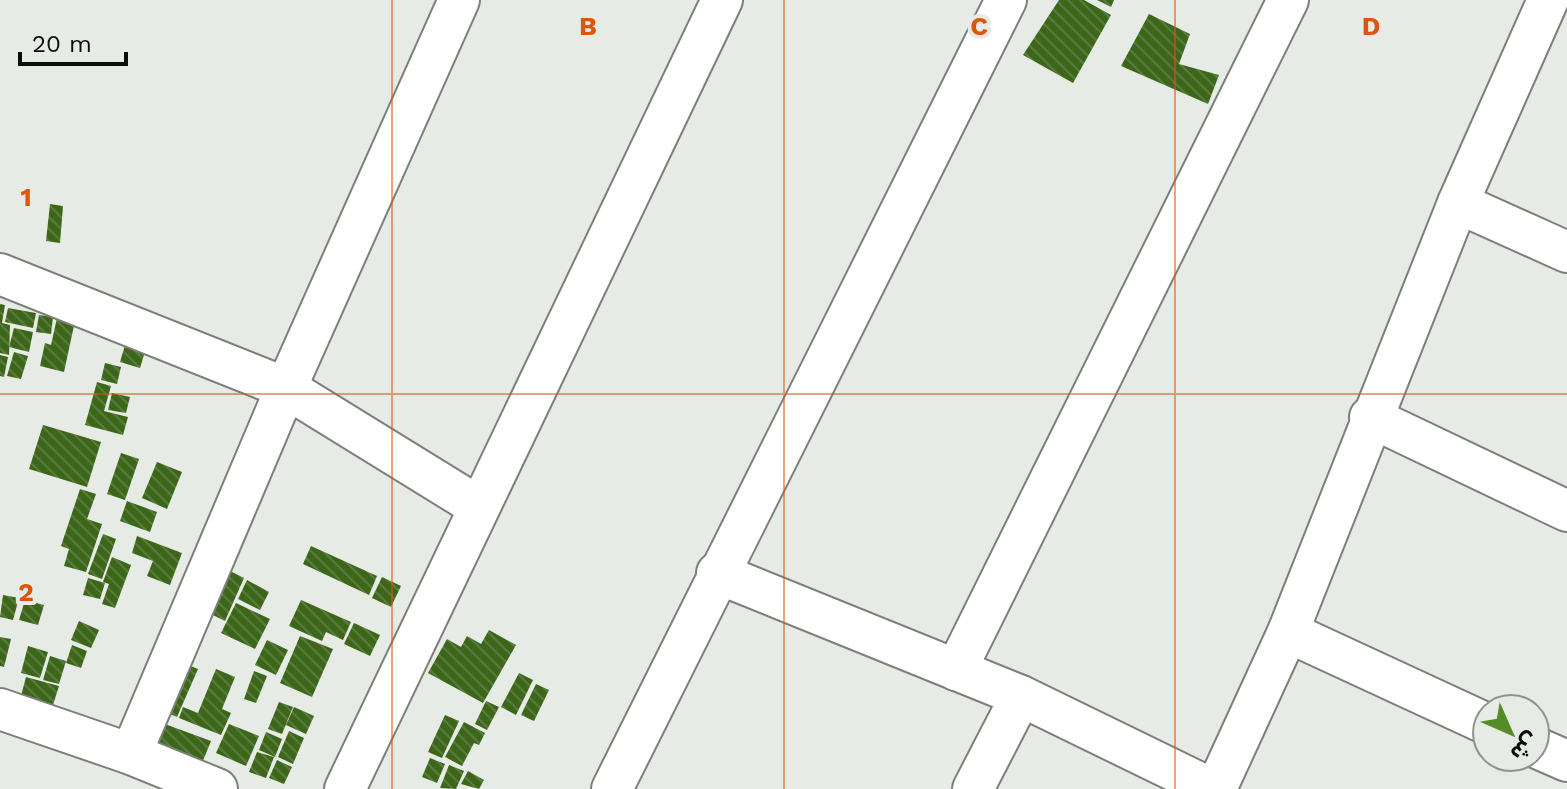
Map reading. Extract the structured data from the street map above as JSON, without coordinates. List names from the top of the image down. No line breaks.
{"scale_bar":"20 m","north":"bottom right","grid":{"columns":["B","C","D"],"rows":["1","2"]}}
